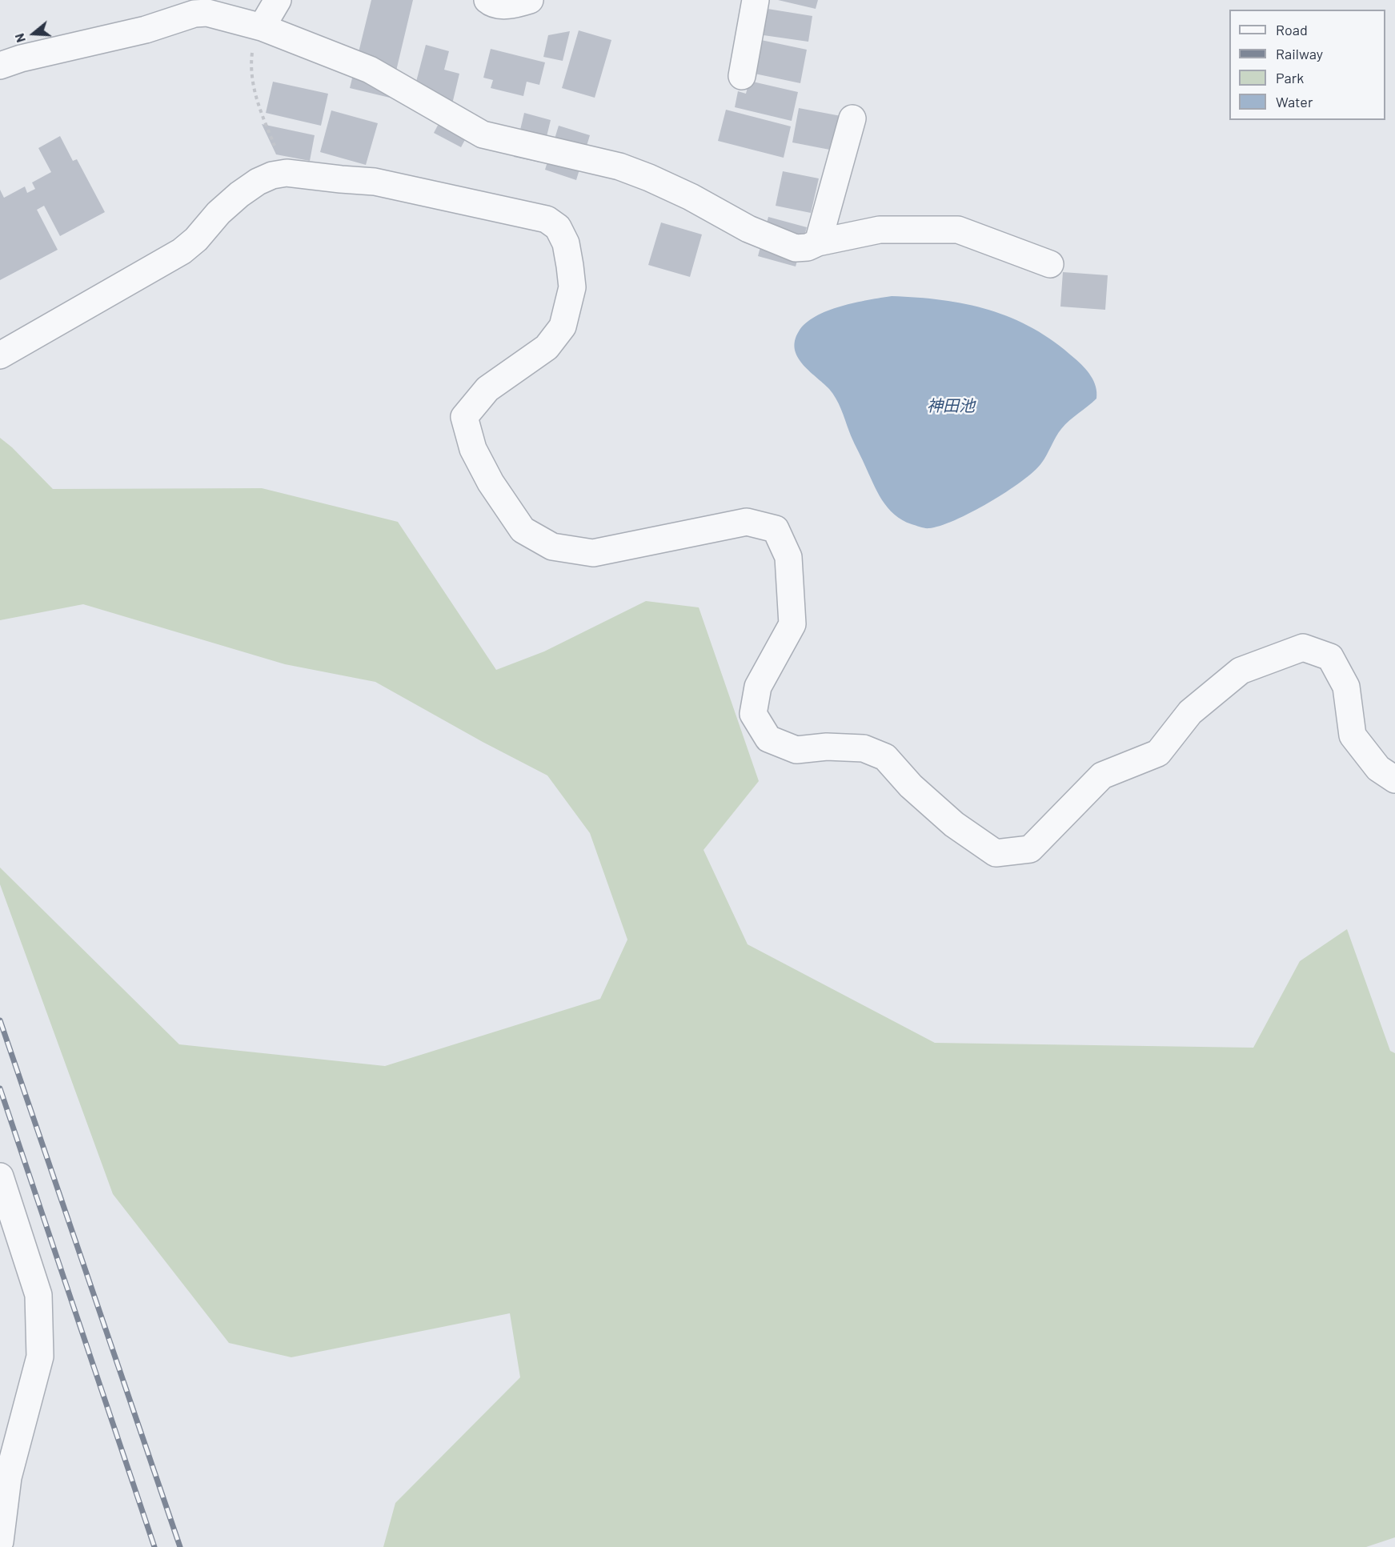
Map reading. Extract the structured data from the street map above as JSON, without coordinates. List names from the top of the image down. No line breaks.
{"water":["神田池"],"legend":["Road","Railway","Park","Water"],"north":"left"}
